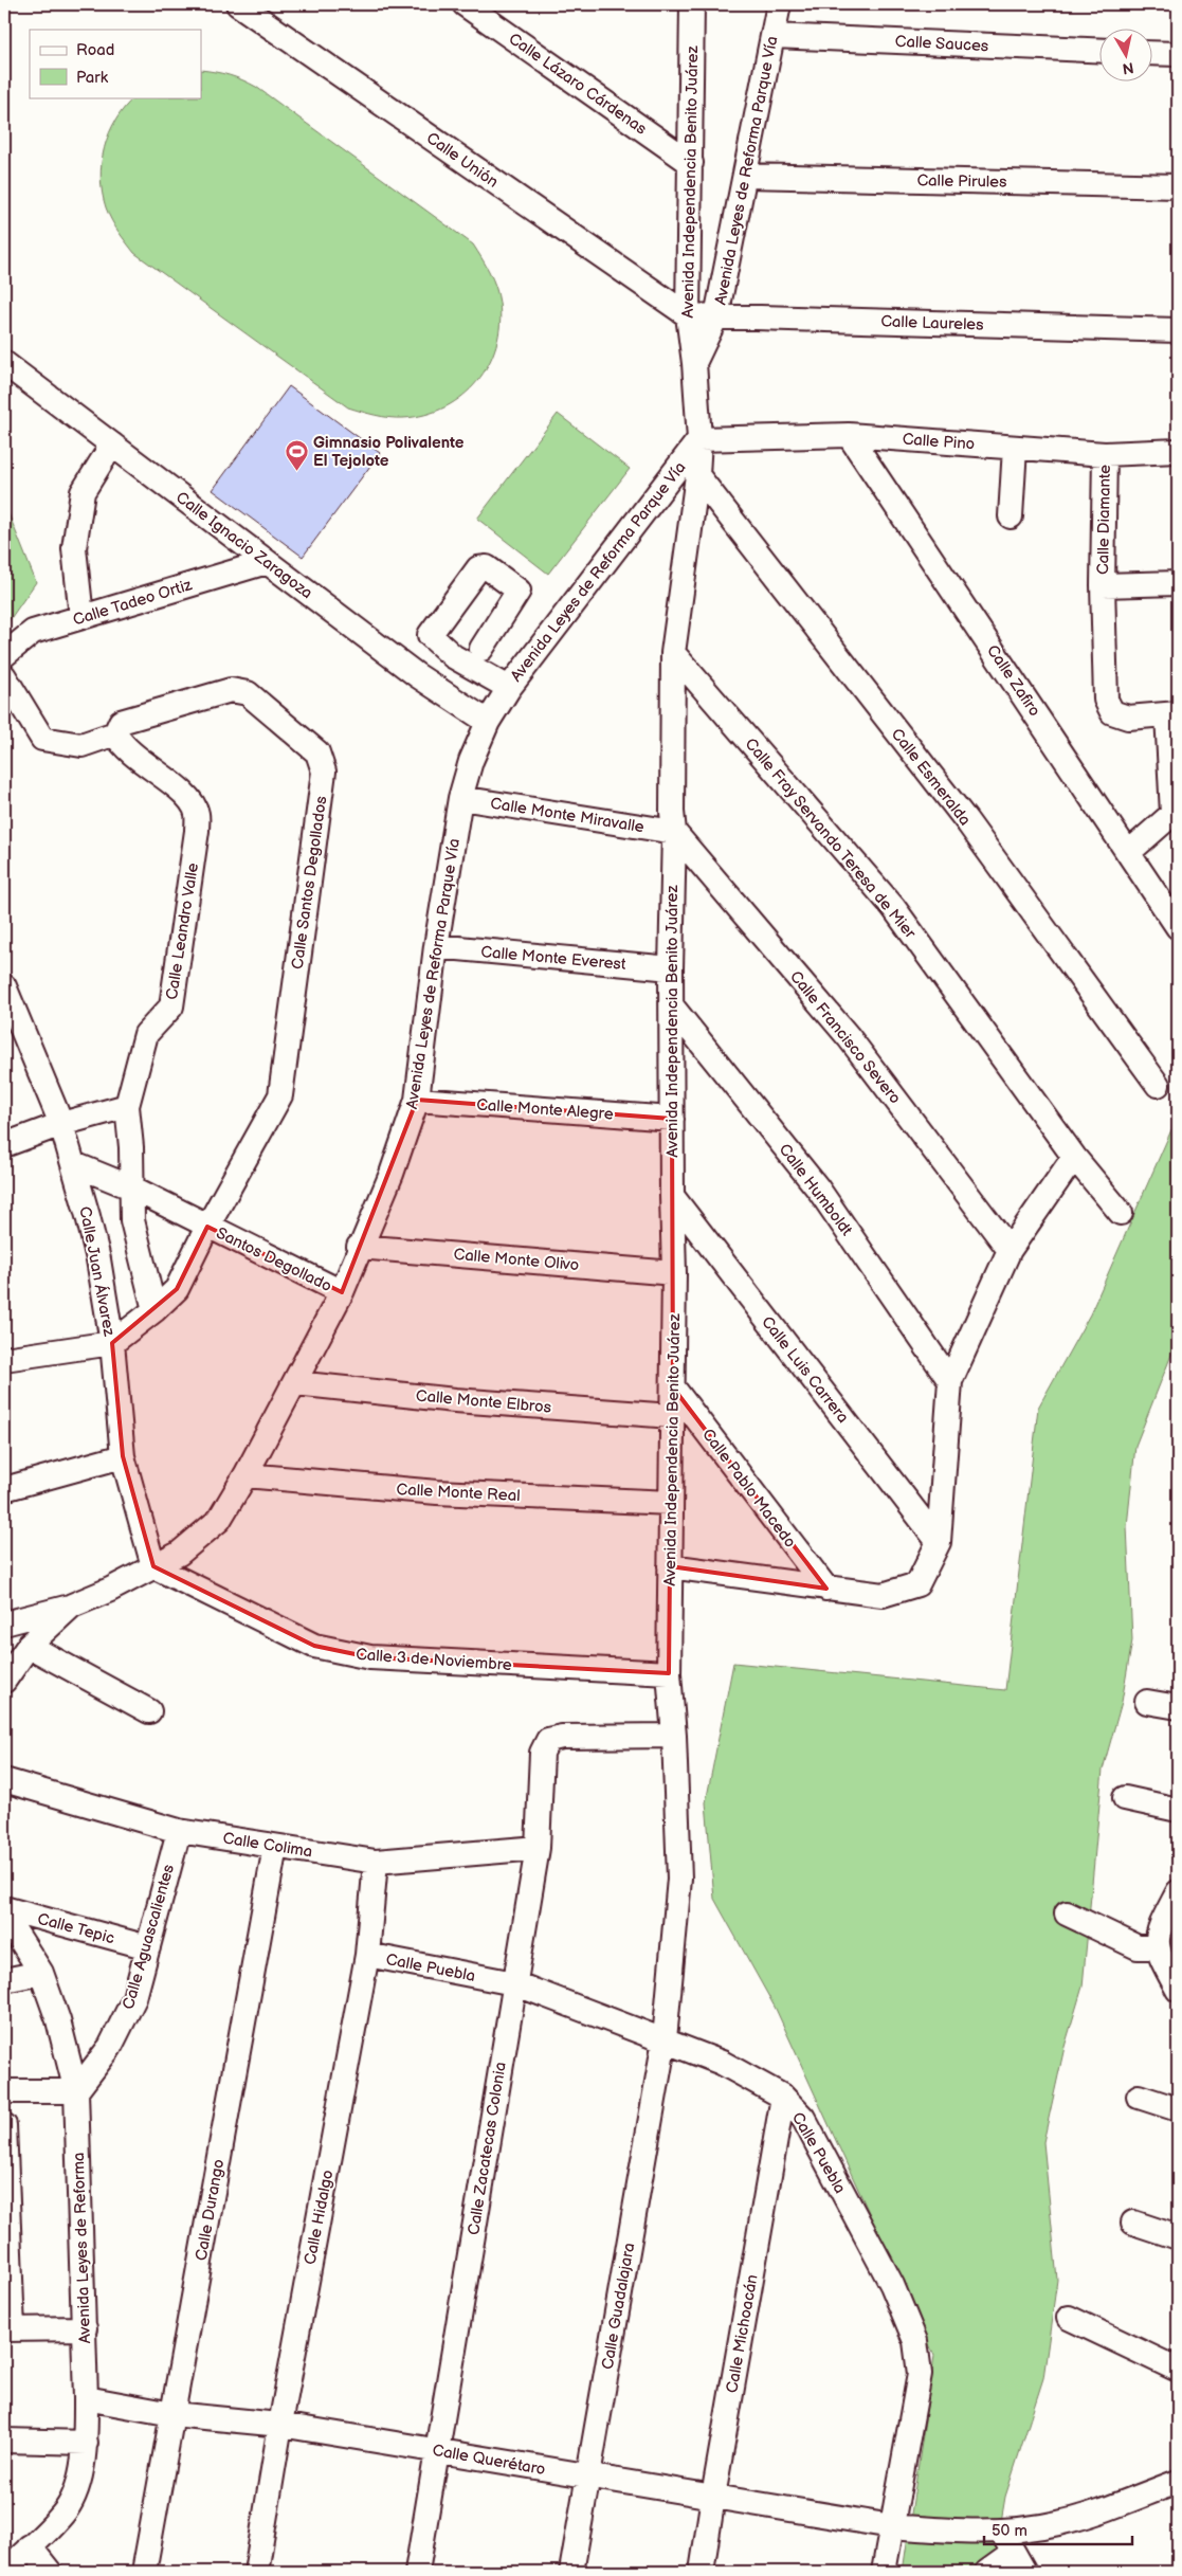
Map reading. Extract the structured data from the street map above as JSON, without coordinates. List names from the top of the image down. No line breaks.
{"streets":{"street":["Calle Sauces","Calle Lázaro Cárdenas","Calle Unión","Avenida Leyes de Reforma Parque Vía","Calle Pirules","Avenida Independencia Benito Juárez","Calle Laureles","Calle Pino","Calle Diamante","Calle Ignacio Zaragoza","Calle Tadeo Ortiz","Calle Zafiro","Calle Esmeralda","Calle Monte Miravalle","Calle Fray Servando Teresa de Mier","Calle Santos Degollados","Calle Leandro Valle","Calle Monte Everest","Calle Francisco Severo","Calle Monte Alegre","Calle Humboldt","Santos Degollado","Calle Monte Olivo","Calle Juan Álvarez","Calle Luis Carrera","Calle Monte Elbros","Calle Pablo Macedo","Calle Monte Real","Calle 3 de Noviembre","Calle Colima","Calle Tepic","Calle Aguascalientes","Calle Puebla","Calle Zacatecas Colonia","Calle Durango","Calle Hidalgo","Avenida Leyes de Reforma","Calle Guadalajara","Calle Michoacán","Calle Querétaro"]},"crossings":[["Calle Sauces","Avenida Leyes de Reforma Parque Vía"],["Calle Lázaro Cárdenas","Avenida Independencia Benito Juárez"],["Calle Unión","Avenida Independencia Benito Juárez"],["Calle Unión","Calle Laureles"],["Avenida Leyes de Reforma Parque Vía","Calle Pirules"],["Avenida Leyes de Reforma Parque Vía","Avenida Independencia Benito Juárez"],["Avenida Leyes de Reforma Parque Vía","Calle Laureles"],["Avenida Leyes de Reforma Parque Vía","Calle Pino"],["Avenida Leyes de Reforma Parque Vía","Calle Ignacio Zaragoza"],["Avenida Leyes de Reforma Parque Vía","Calle Monte Miravalle"],["Avenida Leyes de Reforma Parque Vía","Calle Monte Everest"],["Avenida Leyes de Reforma Parque Vía","Calle Monte Alegre"],["Avenida Leyes de Reforma Parque Vía","Santos Degollado"],["Avenida Leyes de Reforma Parque Vía","Calle Monte Olivo"],["Avenida Leyes de Reforma Parque Vía","Calle Juan Álvarez"],["Avenida Leyes de Reforma Parque Vía","Calle Monte Elbros"],["Avenida Leyes de Reforma Parque Vía","Calle Monte Real"],["Avenida Leyes de Reforma Parque Vía","Calle 3 de Noviembre"],["Avenida Independencia Benito Juárez","Calle Laureles"],["Avenida Independencia Benito Juárez","Calle Pino"],["Avenida Independencia Benito Juárez","Calle Esmeralda"],["Avenida Independencia Benito Juárez","Calle Monte Miravalle"],["Avenida Independencia Benito Juárez","Calle Fray Servando Teresa de Mier"],["Avenida Independencia Benito Juárez","Calle Monte Everest"],["Avenida Independencia Benito Juárez","Calle Francisco Severo"],["Avenida Independencia Benito Juárez","Calle Monte Alegre"],["Avenida Independencia Benito Juárez","Calle Humboldt"],["Avenida Independencia Benito Juárez","Calle Monte Olivo"],["Avenida Independencia Benito Juárez","Calle Luis Carrera"],["Avenida Independencia Benito Juárez","Calle Monte Elbros"],["Avenida Independencia Benito Juárez","Calle Pablo Macedo"],["Avenida Independencia Benito Juárez","Calle Monte Real"],["Avenida Independencia Benito Juárez","Calle 3 de Noviembre"],["Avenida Independencia Benito Juárez","Calle Puebla"],["Avenida Independencia Benito Juárez","Calle Zacatecas Colonia"],["Avenida Independencia Benito Juárez","Calle Guadalajara"],["Calle Pino","Calle Diamante"],["Calle Pino","Calle Zafiro"],["Calle Diamante","Calle Zafiro"],["Calle Ignacio Zaragoza","Calle Tadeo Ortiz"],["Calle Monte Miravalle","Calle Francisco Severo"],["Calle Santos Degollados","Calle Leandro Valle"],["Calle Santos Degollados","Santos Degollado"],["Calle Santos Degollados","Calle Juan Álvarez"],["Calle Leandro Valle","Santos Degollado"],["Santos Degollado","Calle Juan Álvarez"],["Calle Juan Álvarez","Calle 3 de Noviembre"],["Calle Colima","Calle Aguascalientes"],["Calle Colima","Calle Zacatecas Colonia"],["Calle Colima","Calle Durango"],["Calle Colima","Calle Hidalgo"],["Calle Tepic","Calle Aguascalientes"],["Calle Aguascalientes","Avenida Leyes de Reforma"],["Calle Puebla","Calle Zacatecas Colonia"],["Calle Puebla","Calle Hidalgo"],["Calle Puebla","Calle Guadalajara"],["Calle Puebla","Calle Michoacán"],["Calle Puebla","Calle Querétaro"],["Calle Zacatecas Colonia","Calle Querétaro"],["Calle Durango","Calle Querétaro"],["Calle Hidalgo","Calle Querétaro"],["Avenida Leyes de Reforma","Calle Querétaro"],["Calle Guadalajara","Calle Querétaro"],["Calle Michoacán","Calle Querétaro"]],"places":{"sports":["Gimnasio Polivalente El Tejolote"]},"legend":["Road","Park"],"scale_bar":"50 m","north":"bottom"}
